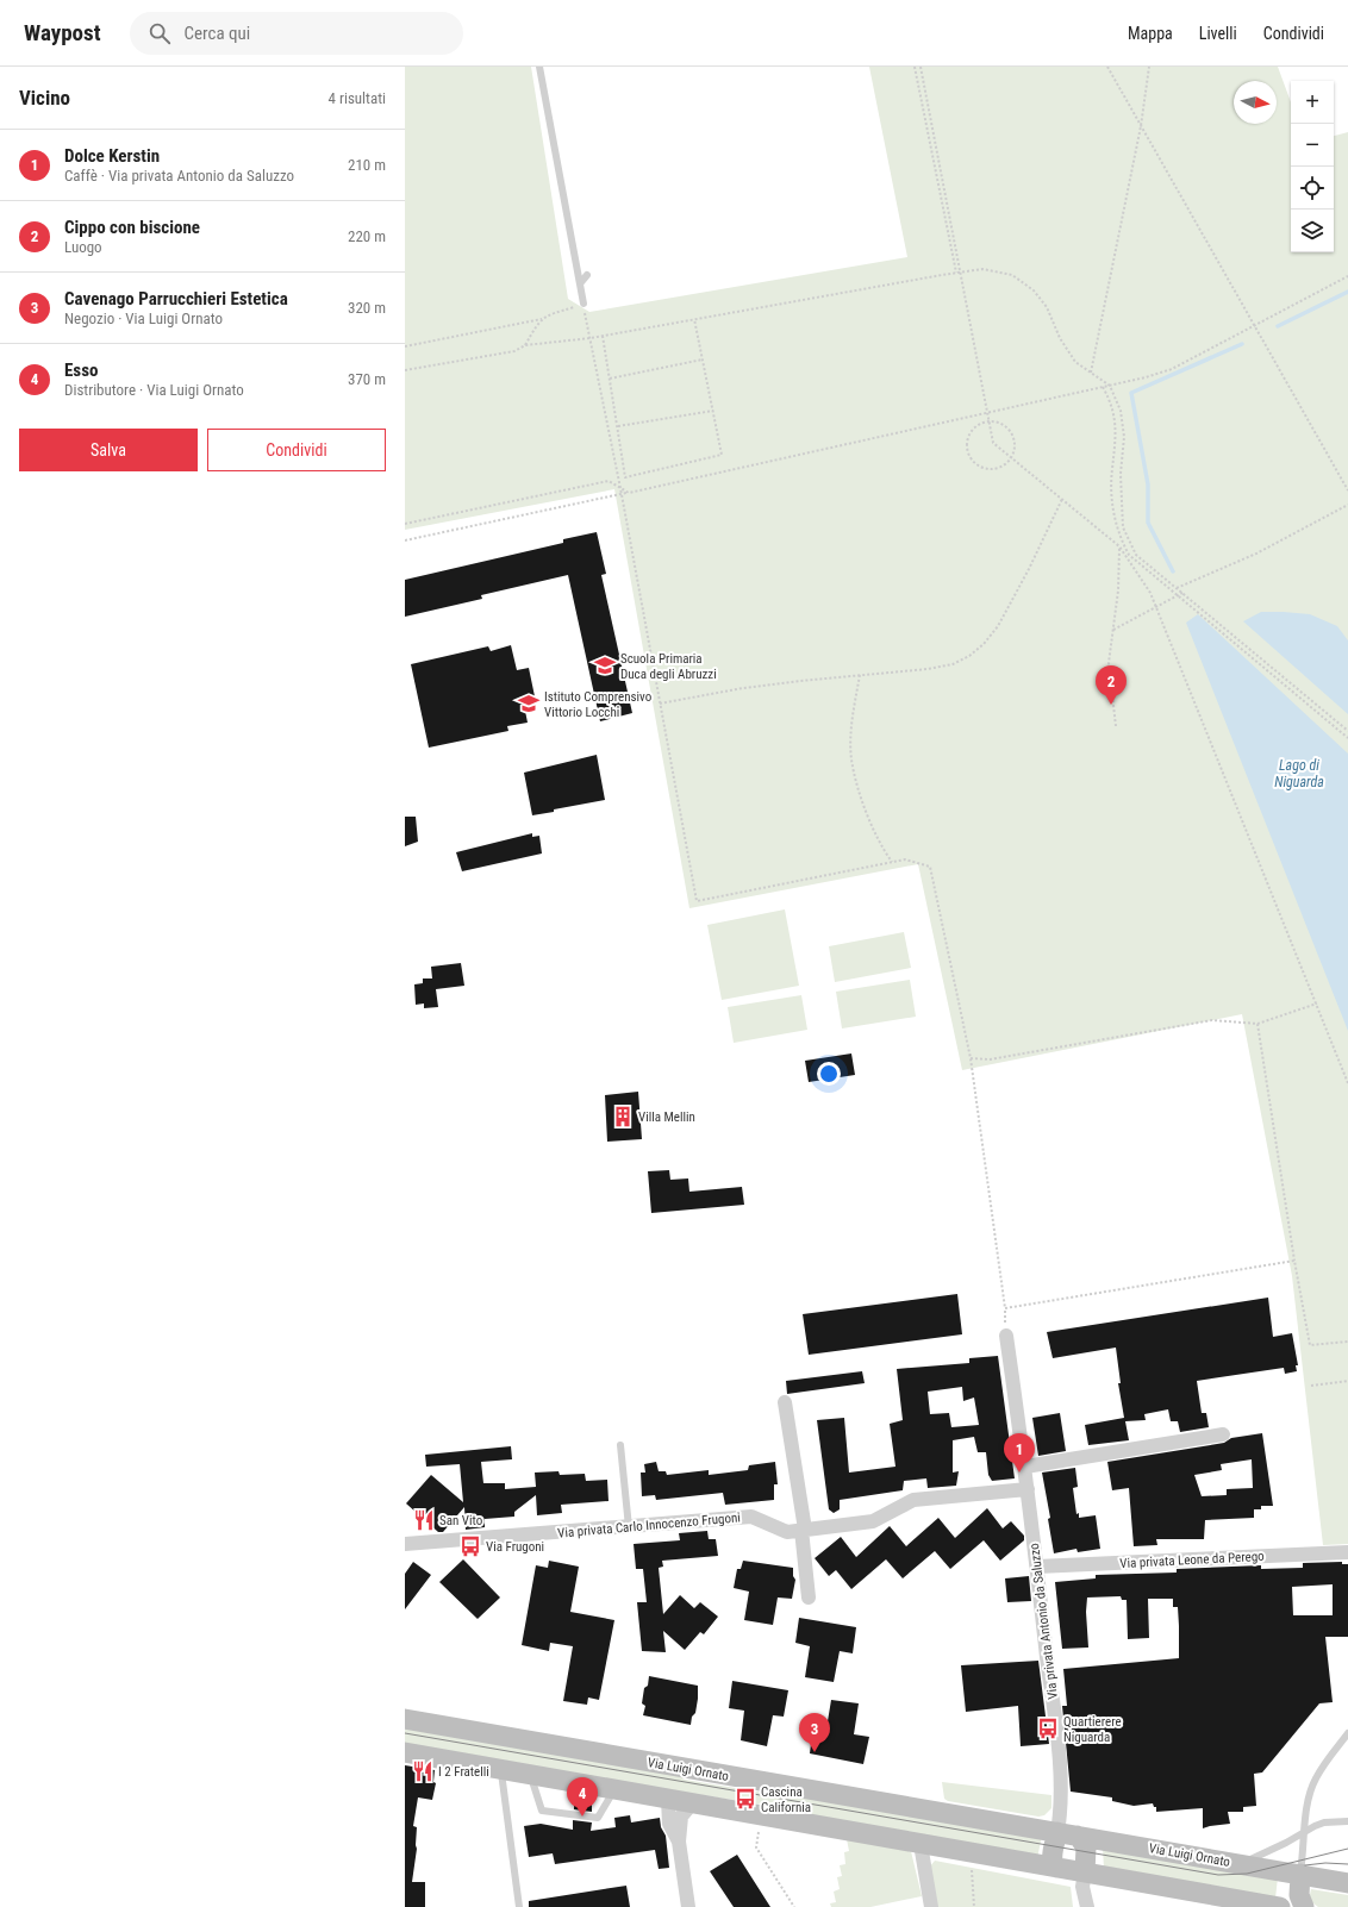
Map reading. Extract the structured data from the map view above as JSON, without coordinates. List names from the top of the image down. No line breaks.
{"streets":{"main road":["Via Luigi Ornato"],"street":["Via privata Carlo Innocenzo Frugoni","Via privata Leone da Perego","Via privata Antonio da Saluzzo"]},"crossings":[["Via privata Carlo Innocenzo Frugoni","Via privata Antonio da Saluzzo"],["Via privata Leone da Perego","Via privata Antonio da Saluzzo"],["Via privata Antonio da Saluzzo","Via Luigi Ornato"]],"water":["Lago di Niguarda"],"places":{"school or university":["Scuola Primaria Duca degli Abruzzi","Istituto Comprensivo Vittorio Locchi"],"building":["Villa Mellin"],"restaurant":["San Vito","I 2 Fratelli"],"bus stop":["Via Frugoni","Quartierere Niguarda","Cascina California"]},"north":"right","page":{"header":"Waypost","search":"Cerca qui","nav":["Mappa","Livelli","Condividi"],"heading":["Vicino","4 risultati"],"map_buttons":["+","−"],"list":[{"mark":"1","name":"Dolce Kerstin","note":"Caffè · Via privata Antonio da Saluzzo","value":"210 m"},{"mark":"2","name":"Cippo con biscione","note":"Luogo","value":"220 m"},{"mark":"3","name":"Cavenago Parrucchieri Estetica","note":"Negozio · Via Luigi Ornato","value":"320 m"},{"mark":"4","name":"Esso","note":"Distributore · Via Luigi Ornato","value":"370 m"}],"buttons":["Salva","Condividi"],"pins":["2","1","3","4"]}}
